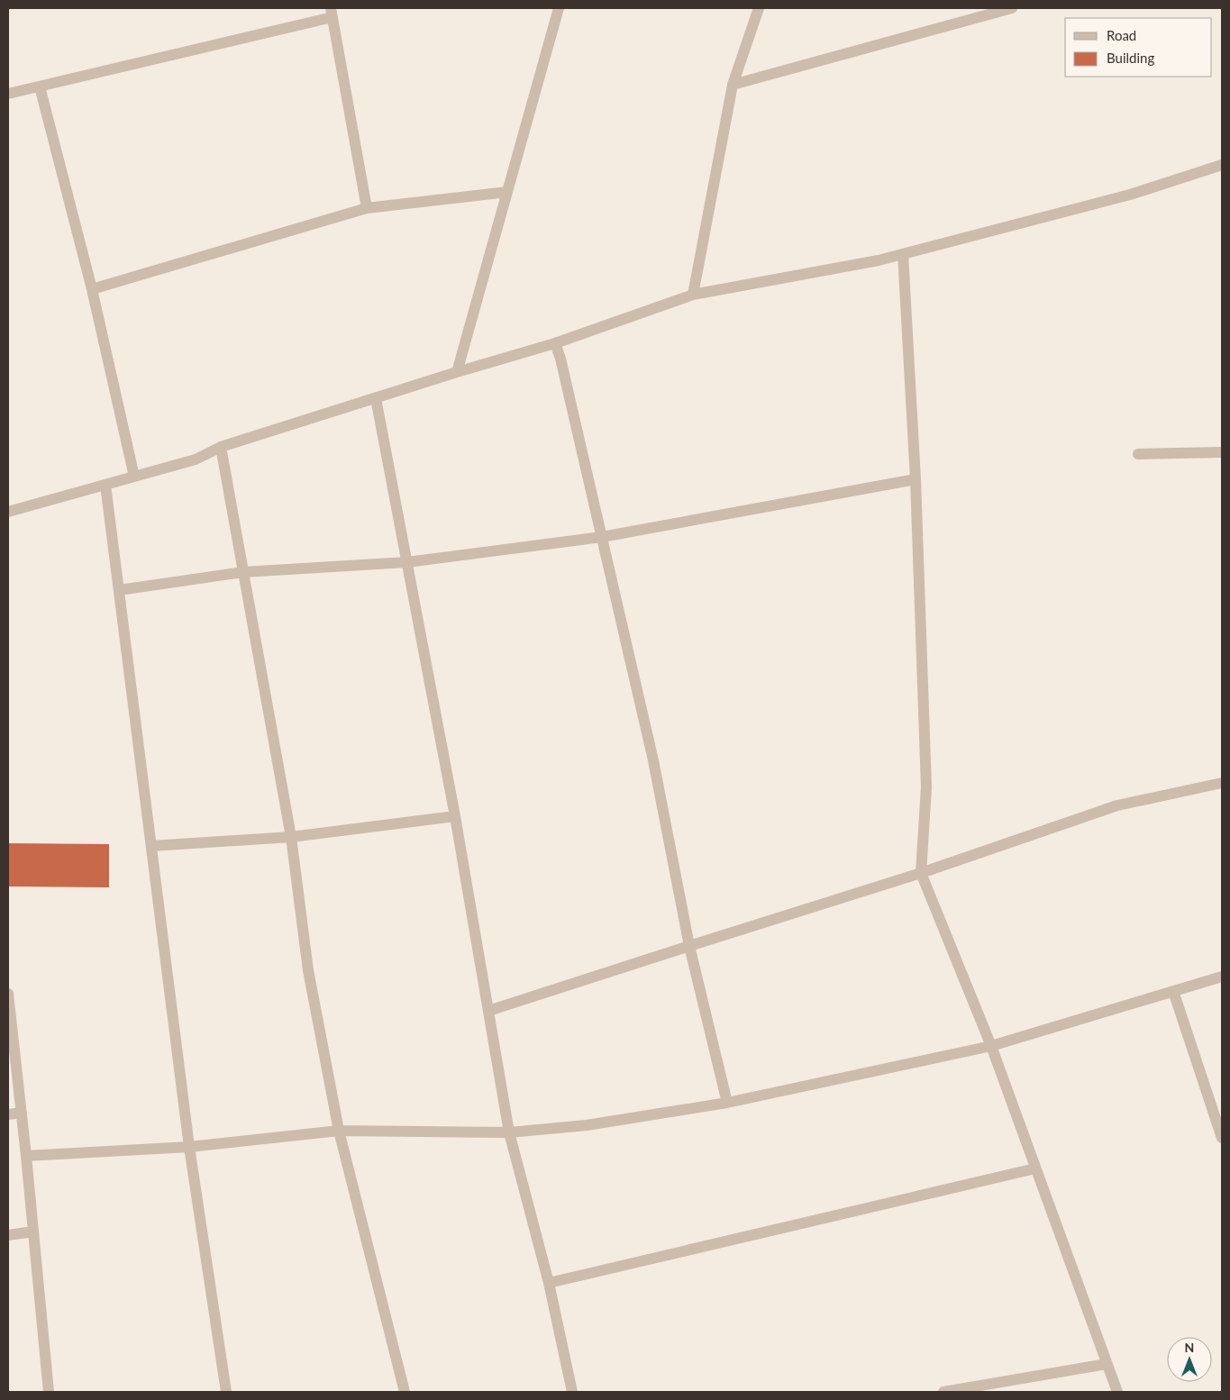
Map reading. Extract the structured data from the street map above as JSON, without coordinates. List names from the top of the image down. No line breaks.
{"legend":["Road","Building"],"north":"top"}
